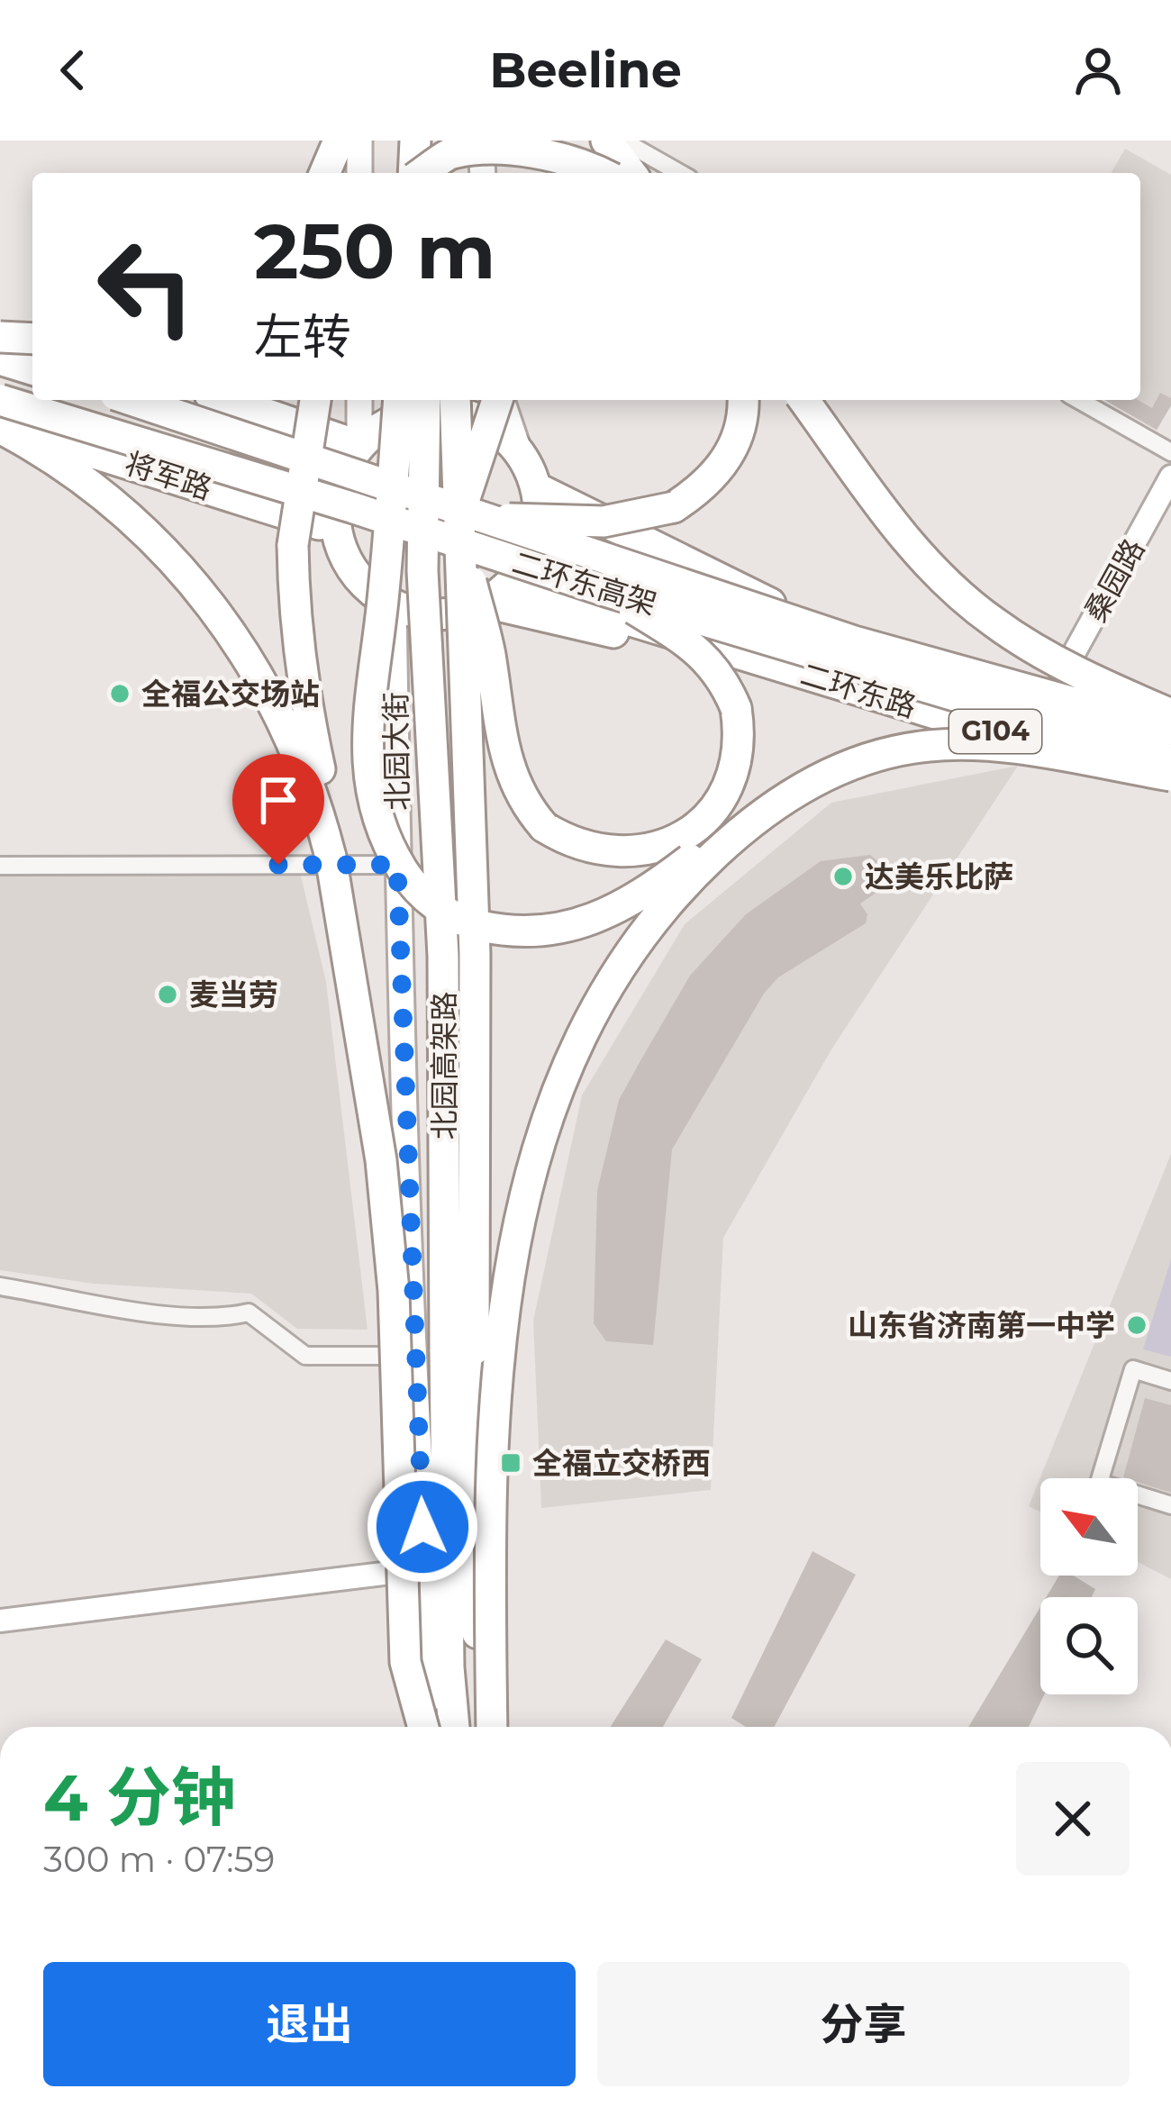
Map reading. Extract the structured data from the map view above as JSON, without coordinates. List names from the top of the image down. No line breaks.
{"streets":{"highway":["将军路","二环东高架","二环东路","G104","北园高架路"],"main road":["北园大街"],"street":["桑园路"]},"crossings":[["将军路","二环东路"],["将军路","G104"],["将军路","北园大街"],["桑园路","二环东路"],["二环东高架","北园高架路"],["二环东路","G104"],["二环东路","北园大街"],["G104","北园大街"]],"places":{"other":["全福公交场站","达美乐比萨","麦当劳","山东省济南第一中学"],"transit":["全福立交桥西"]},"north":"top left","page":{"header":"Beeline","turn":["250 m","左转"],"heading":["4 分钟","300 m · 07:59"],"buttons":["退出","分享"]}}
